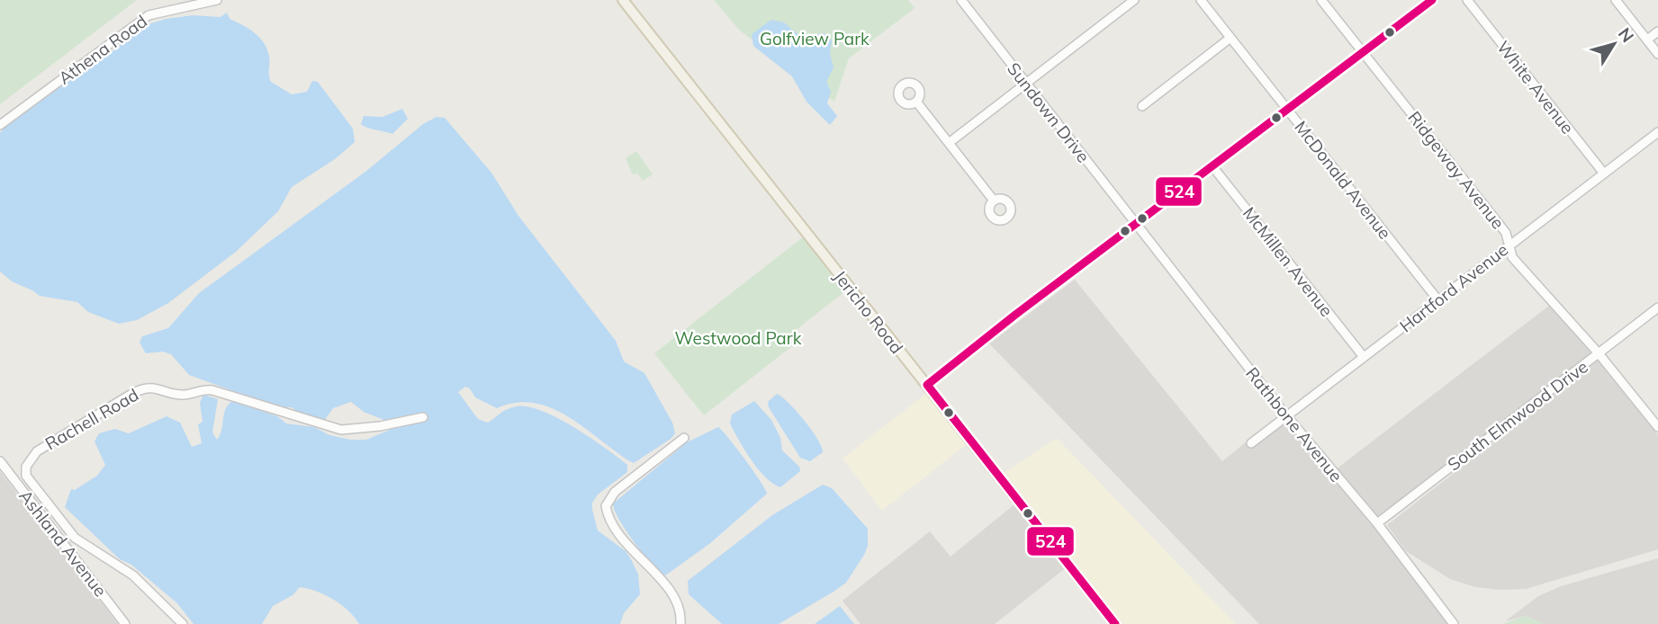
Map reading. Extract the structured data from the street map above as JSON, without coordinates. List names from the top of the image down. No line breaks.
{"streets":{"main road":["Jericho Road"],"street":["Athena Road","White Avenue","Sundown Drive","Ridgeway Avenue","McDonald Avenue","McMillen Avenue","Hartford Avenue","South Elmwood Drive","Rachell Road","Rathbone Avenue","Ashland Avenue"]},"crossings":[["White Avenue","Hartford Avenue"],["Sundown Drive","Rathbone Avenue"],["Ridgeway Avenue","Hartford Avenue"],["Ridgeway Avenue","South Elmwood Drive"],["McDonald Avenue","Hartford Avenue"],["McMillen Avenue","Hartford Avenue"],["Hartford Avenue","Rathbone Avenue"],["South Elmwood Drive","Rathbone Avenue"]],"parks":["Golfview Park","Westwood Park"],"lines":["transit line 524"],"north":"top right"}
